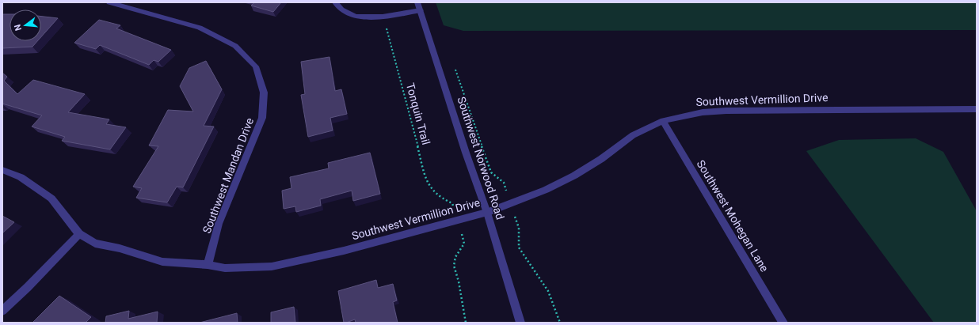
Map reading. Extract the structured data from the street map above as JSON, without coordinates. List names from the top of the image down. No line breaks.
{"streets":{"street":["Southwest Vermillion Drive","Southwest Norwood Road","Southwest Mandan Drive","Southwest Mohegan Lane"],"path":["Tonquin Trail"]},"crossings":[["Southwest Vermillion Drive","Southwest Norwood Road"],["Southwest Vermillion Drive","Southwest Mandan Drive"],["Southwest Vermillion Drive","Southwest Mohegan Lane"]],"north":"left"}
